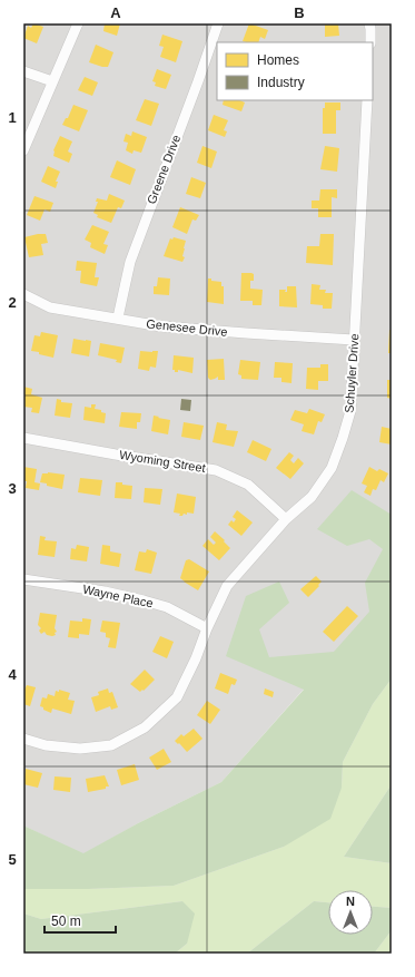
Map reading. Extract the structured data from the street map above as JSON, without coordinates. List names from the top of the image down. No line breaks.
{"streets":{"street":["Greene Drive","Genesee Drive","Schuyler Drive","Wyoming Street","Wayne Place"]},"crossings":[["Greene Drive","Genesee Drive"],["Genesee Drive","Schuyler Drive"],["Schuyler Drive","Wyoming Street"],["Schuyler Drive","Wayne Place"]],"legend":["Homes","Industry"],"scale_bar":"50 m","north":"top","grid":{"columns":["A","B"],"rows":["1","2","3","4","5"]}}
